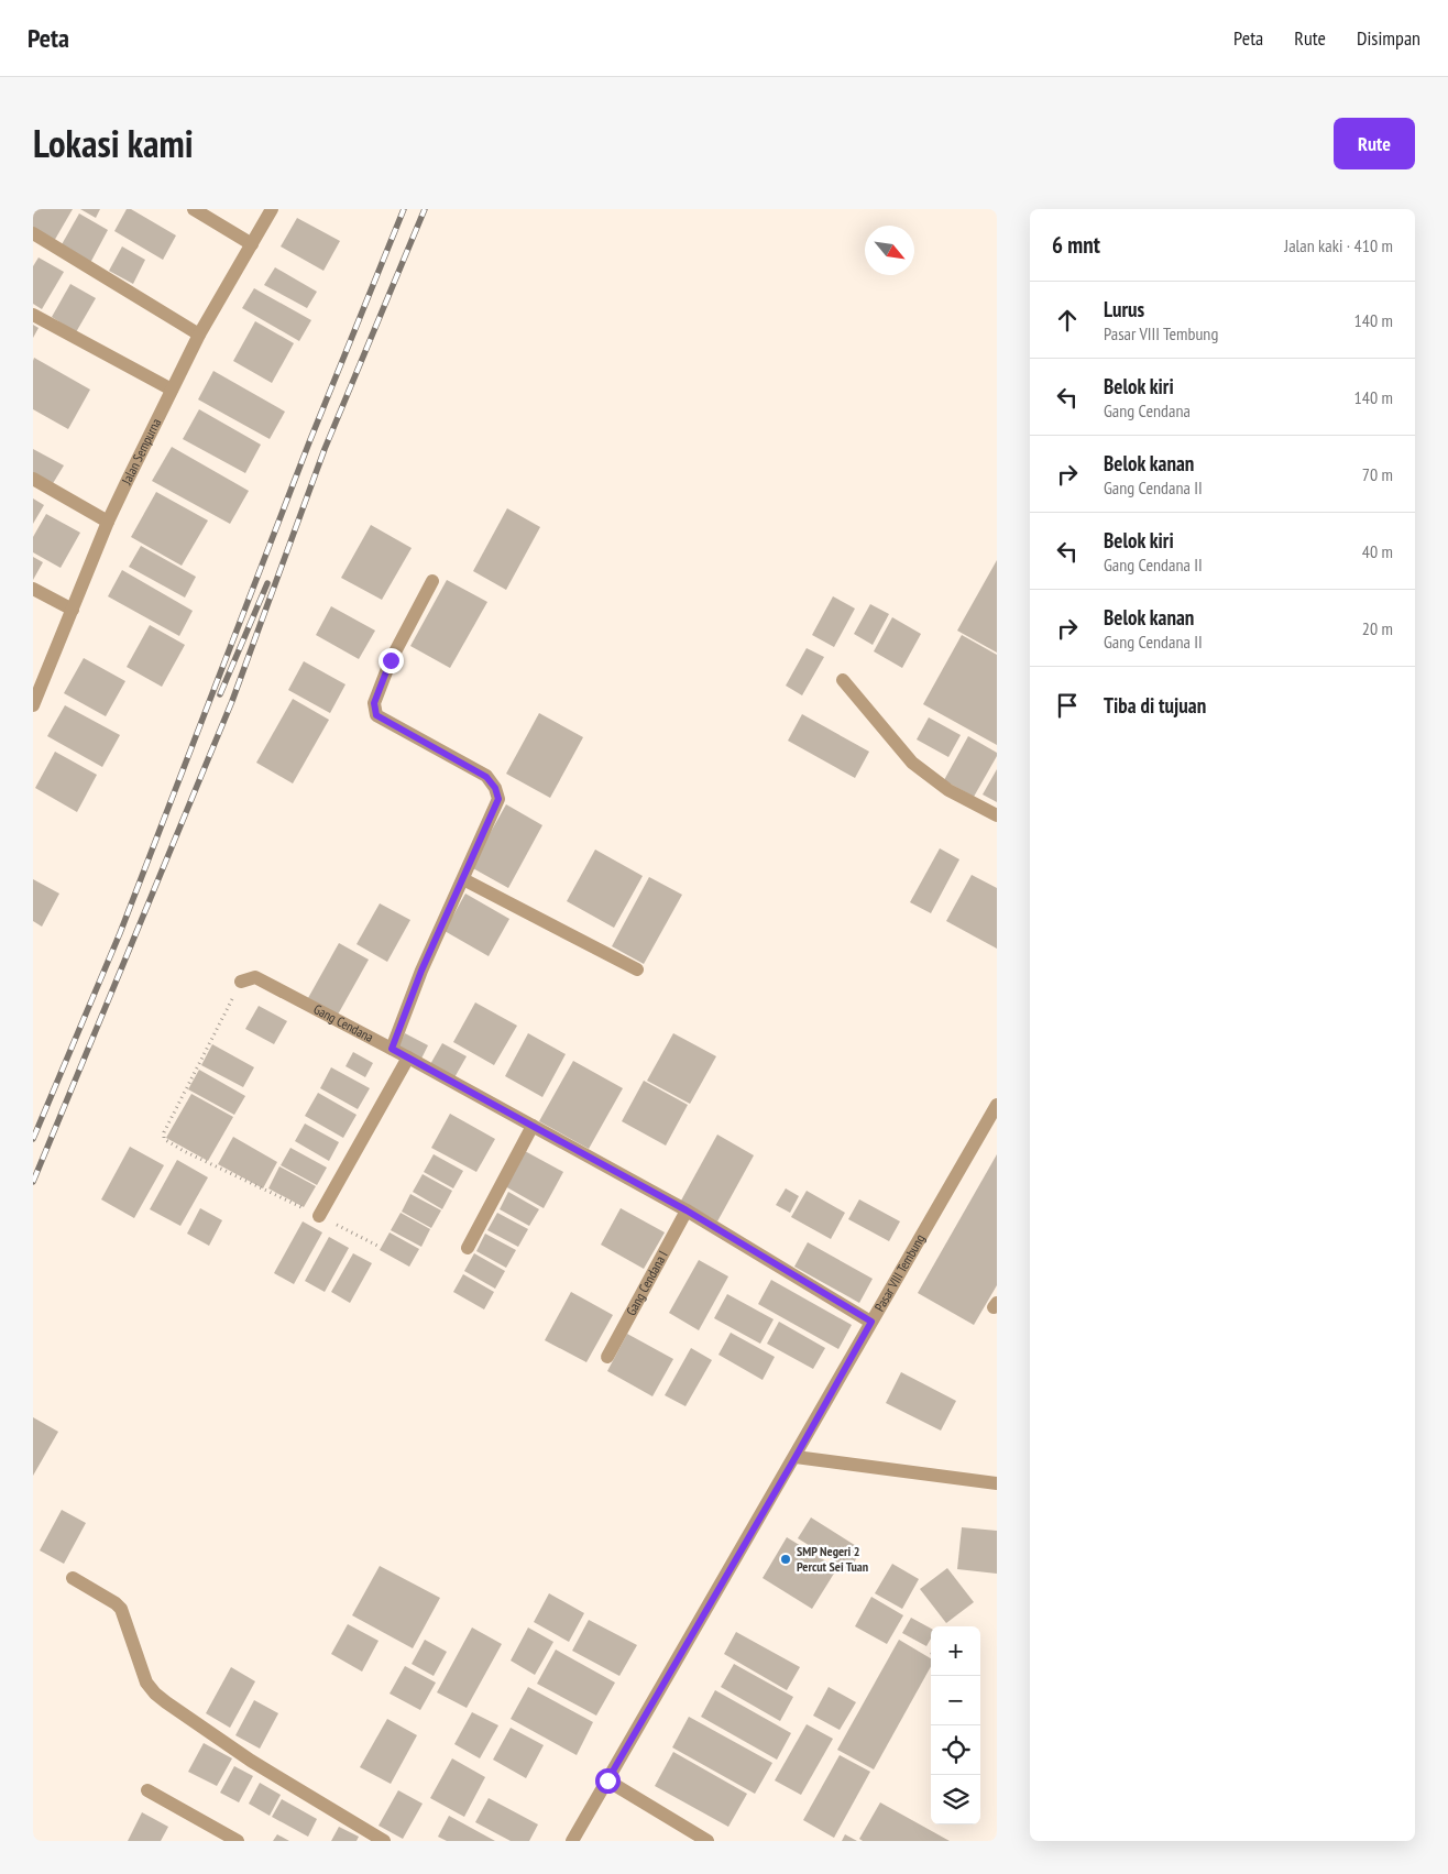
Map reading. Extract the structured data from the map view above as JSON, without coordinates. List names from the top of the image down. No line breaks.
{"streets":{"street":["Jalan Sempurna","Gang Cendana","Pasar VIII Tembung","Gang Cendana I"]},"crossings":[["Gang Cendana","Pasar VIII Tembung"],["Gang Cendana","Gang Cendana I"]],"places":["SMP Negeri 2 Percut Sei Tuan"],"north":"bottom right","page":{"header":"Peta","nav":["Peta","Rute","Disimpan"],"title":"Lokasi kami","buttons":"Rute","heading":["6 mnt","Jalan kaki · 410 m"],"list":[["Lurus","Pasar VIII Tembung","140 m"],["Belok kiri","Gang Cendana","140 m"],["Belok kanan","Gang Cendana II","70 m"],["Belok kiri","Gang Cendana II","40 m"],["Belok kanan","Gang Cendana II","20 m"],"Tiba di tujuan"],"map_buttons":["+","−"]}}
